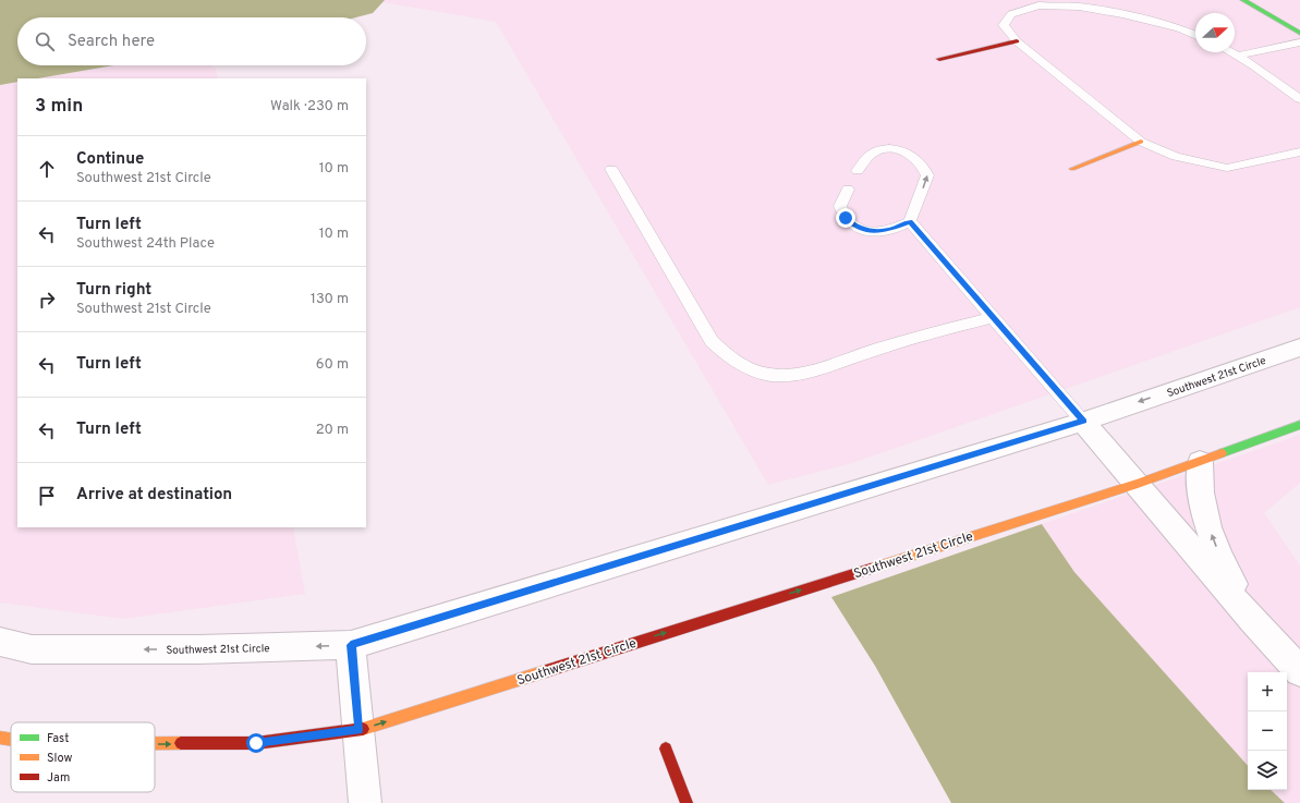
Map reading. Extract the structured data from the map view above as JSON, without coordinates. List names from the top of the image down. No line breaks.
{"streets":{"street":["Southwest 21st Circle"]},"legend":["Fast","Slow","Jam"],"north":"right","page":{"search":"Search here","heading":["3 min","Walk · 230 m"],"list":[["Continue","Southwest 21st Circle","10 m"],["Turn left","Southwest 24th Place","10 m"],["Turn right","Southwest 21st Circle","130 m"],["Turn left","60 m"],["Turn left","20 m"],"Arrive at destination"],"map_buttons":["+","−"]}}
